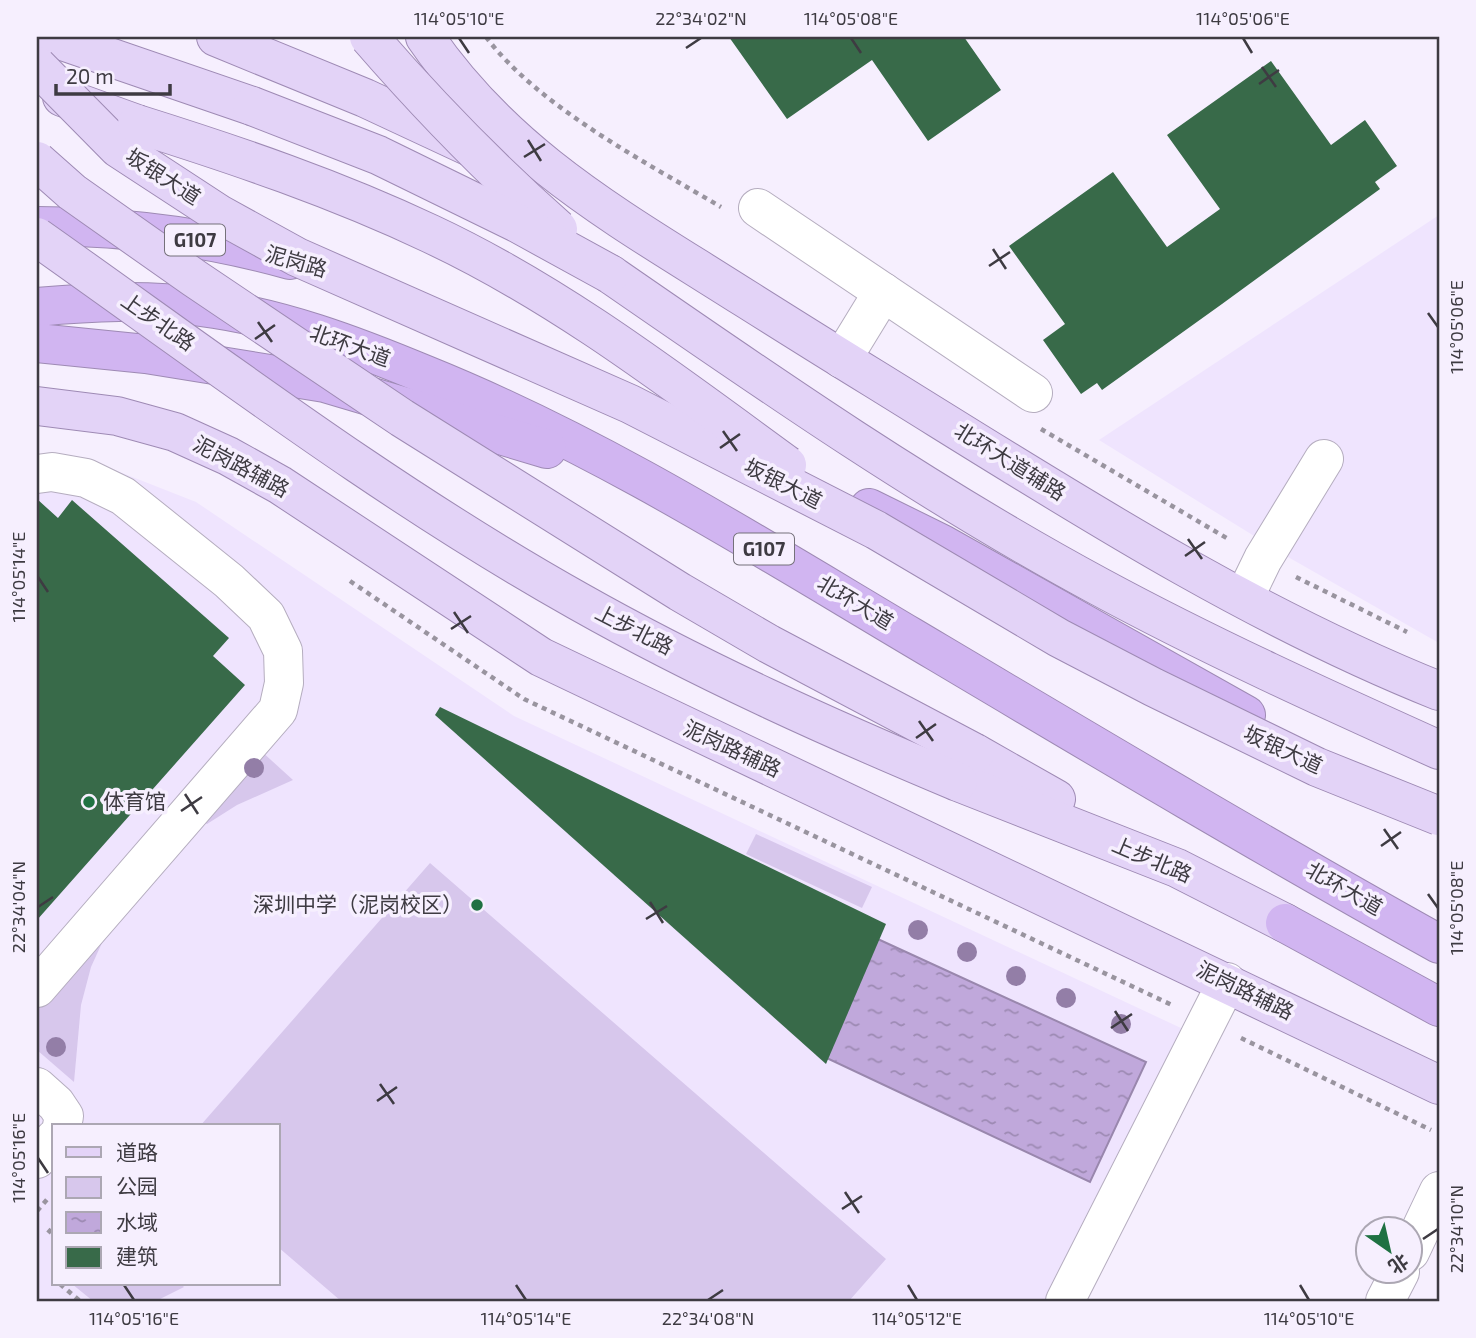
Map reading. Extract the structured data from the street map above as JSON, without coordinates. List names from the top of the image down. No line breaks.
{"streets":{"highway":["G107","泥岗路","北环大道"],"main road":["坂银大道","上步北路","北环大道辅路","泥岗路辅路"]},"crossings":[["G107","北环大道"]],"places":["体育馆","深圳中学（泥岗校区）"],"legend":["道路","公园","水域","建筑"],"scale_bar":"20 m","north":"bottom right","coordinates":["114°05'10\"E","22°34'02\"N","114°05'08\"E","114°05'06\"E","114°05'14\"E","22°34'04\"N","114°05'16\"E","22°34'10\"N","22°34'08\"N","114°05'12\"E"]}
